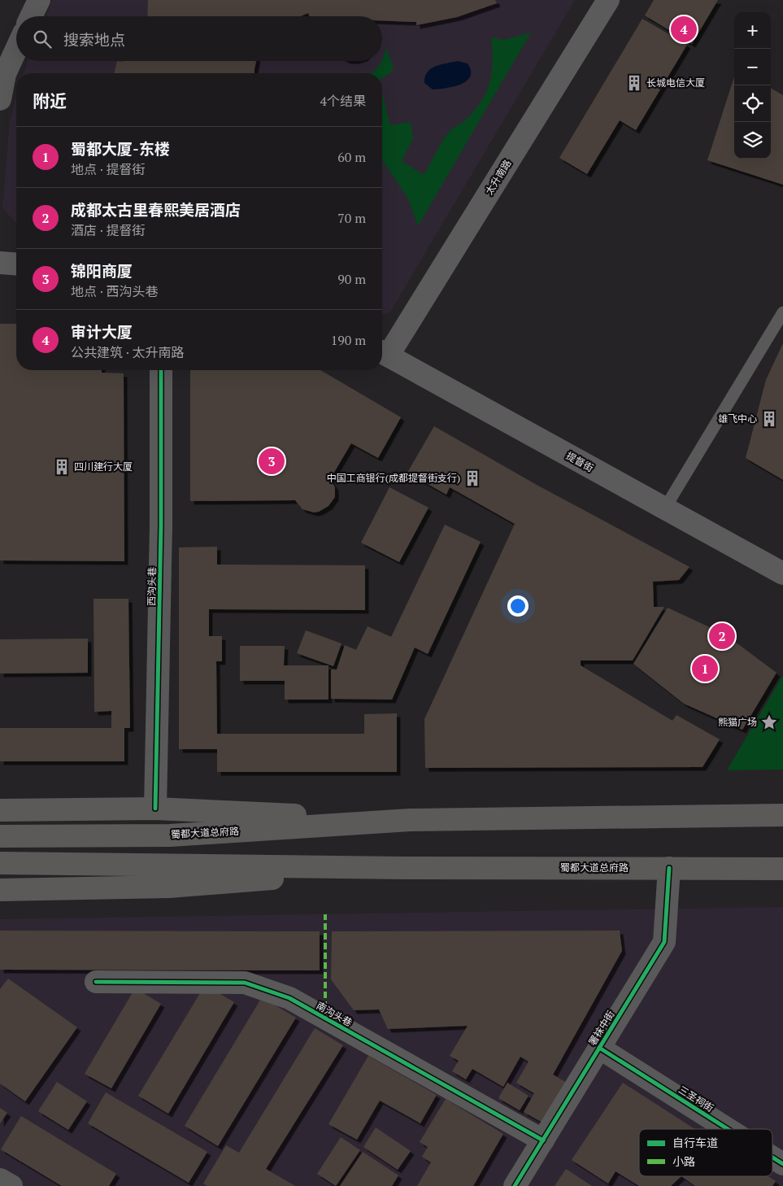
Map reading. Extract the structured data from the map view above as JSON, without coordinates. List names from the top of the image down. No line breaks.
{"streets":{"main road":["太升南路","提督街","蜀都大道总府路"],"street":["西沟头巷","南沟头巷","署袜中街","三圣祠街"]},"crossings":[["太升南路","提督街"],["西沟头巷","蜀都大道总府路"],["蜀都大道总府路","署袜中街"],["南沟头巷","署袜中街"],["署袜中街","三圣祠街"]],"places":{"building":["长城电信大厦","雄飞中心","四川建行大厦","中国工商银行(成都提督街支行)"],"place":["熊猫广场"]},"legend":["自行车道","小路"],"page":{"map_buttons":["+","−"],"pins":["4","3","2","1"],"search":"搜索地点","heading":["附近","4个结果"],"list":[{"mark":"1","name":"蜀都大厦-东楼","note":"地点 · 提督街","value":"60 m"},{"mark":"2","name":"成都太古里春熙美居酒店","note":"酒店 · 提督街","value":"70 m"},{"mark":"3","name":"锦阳商厦","note":"地点 · 西沟头巷","value":"90 m"},{"mark":"4","name":"审计大厦","note":"公共建筑 · 太升南路","value":"190 m"}]}}
